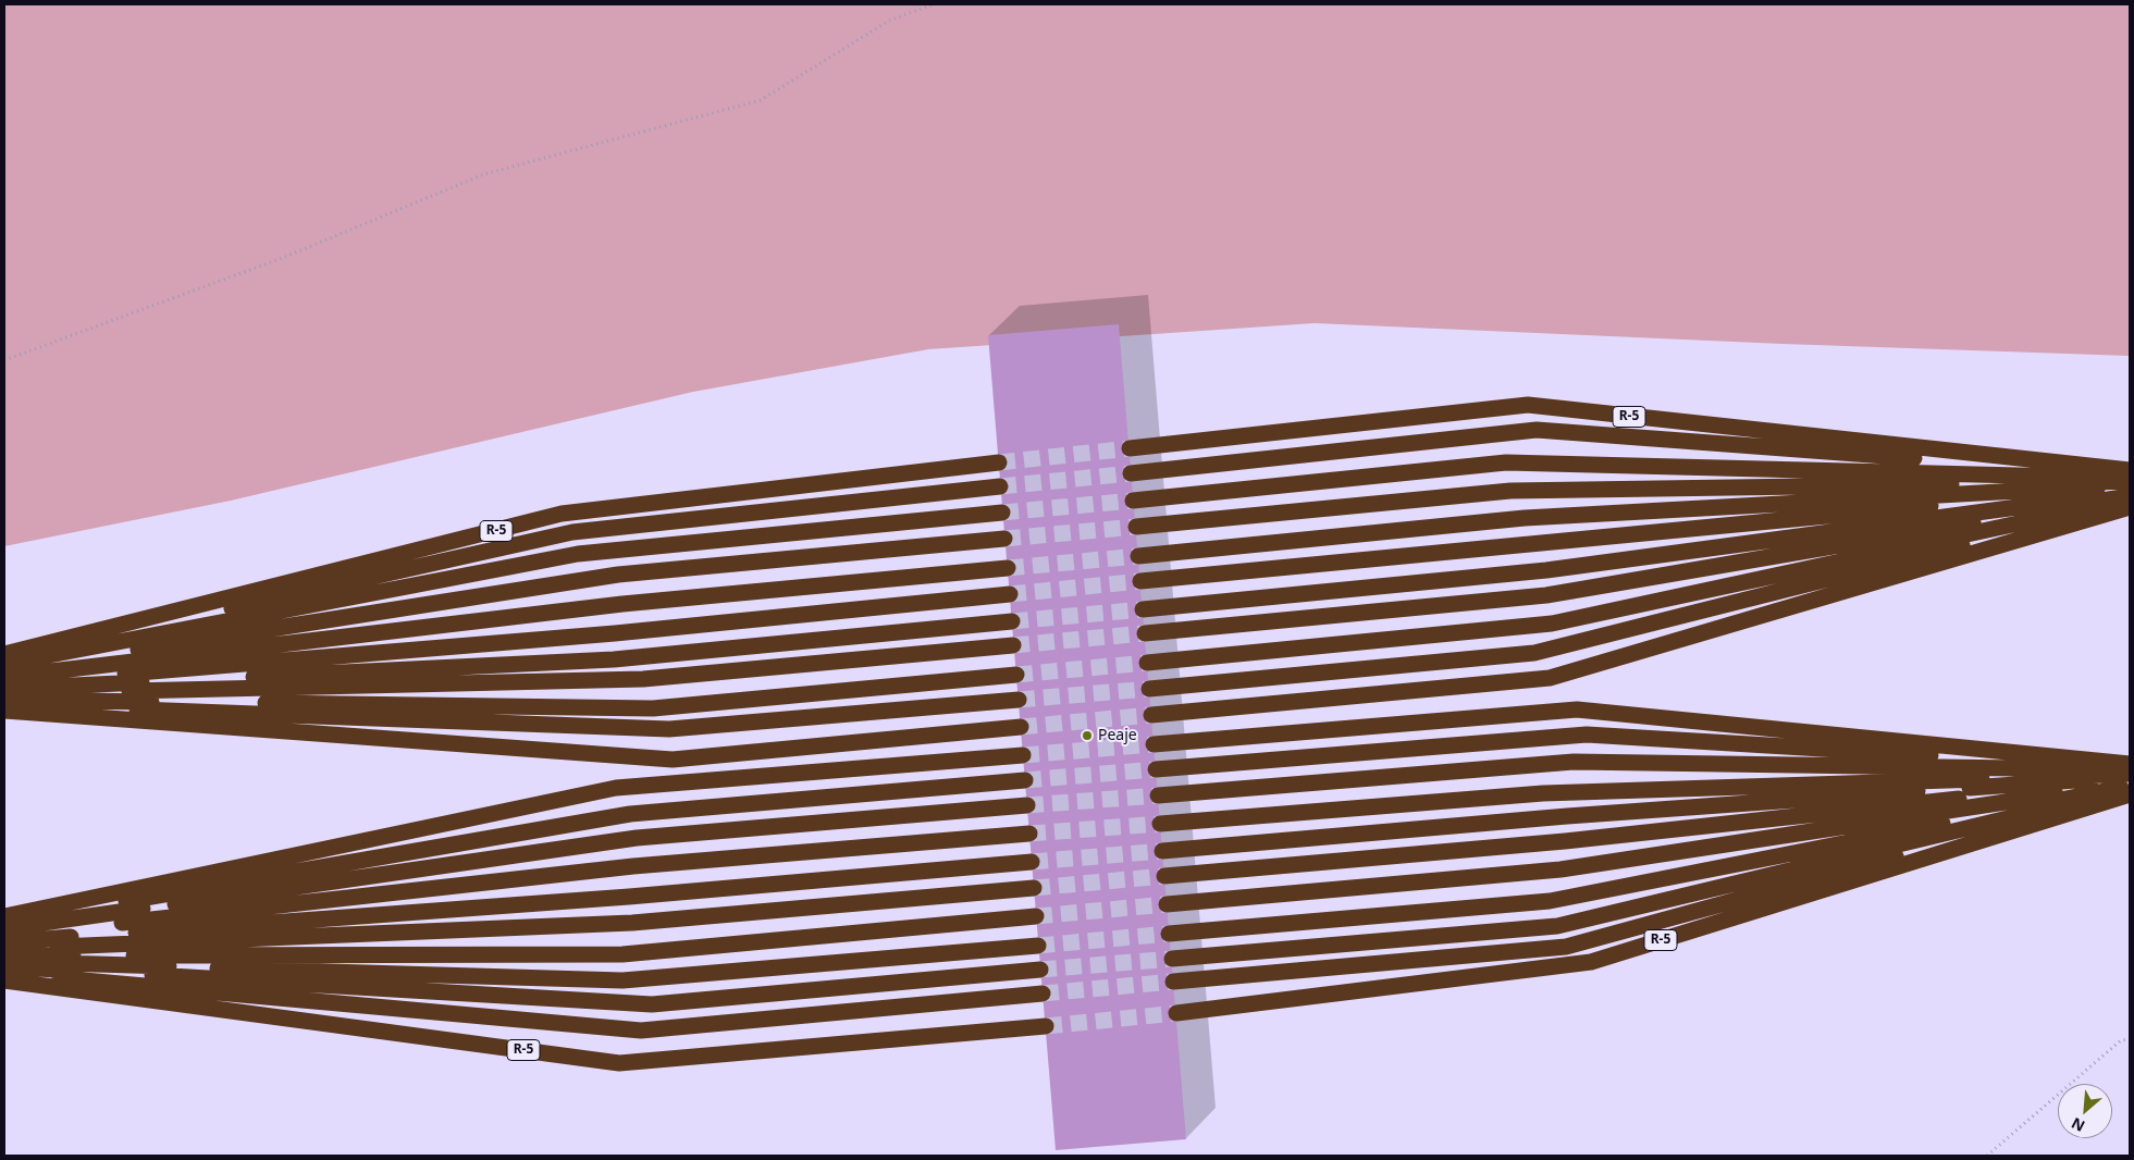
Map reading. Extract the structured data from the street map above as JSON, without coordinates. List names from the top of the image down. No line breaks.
{"streets":{"highway":["R-5"]},"places":["Peaje"],"north":"bottom left"}
